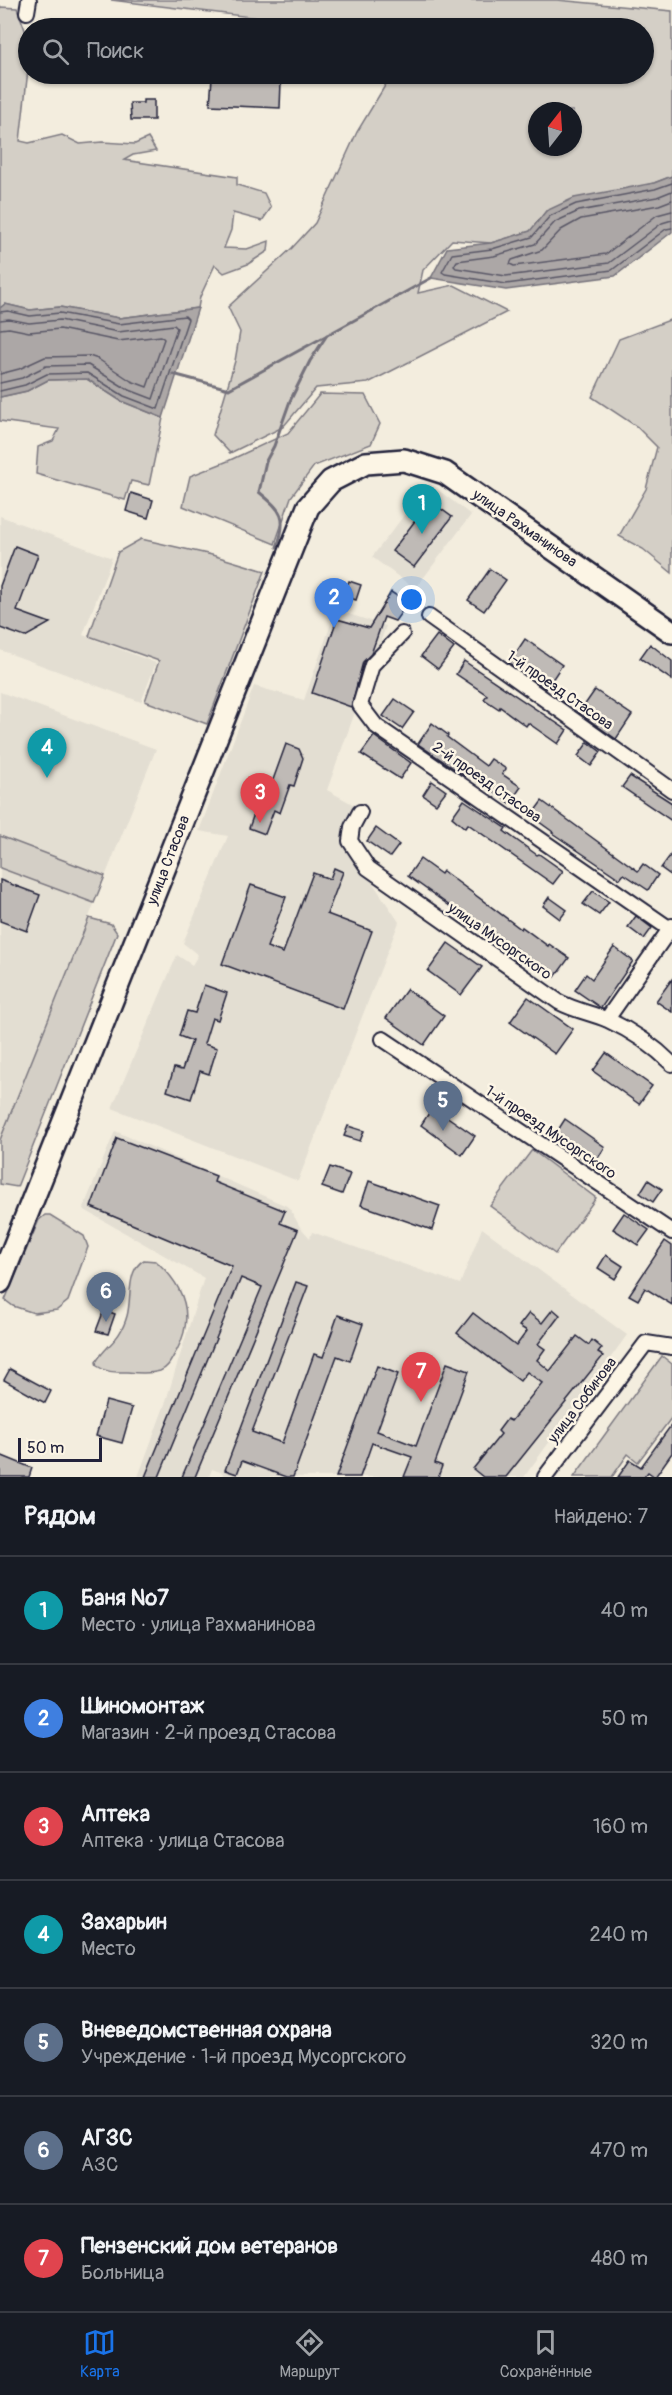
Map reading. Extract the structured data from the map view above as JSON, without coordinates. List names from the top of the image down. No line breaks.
{"streets":{"main road":["улица Рахманинова","улица Стасова"],"street":["1-й проезд Стасова","2-й проезд Стасова","улица Мусоргского","1-й проезд Мусоргского","улица Собинова"]},"crossings":[["улица Рахманинова","улица Стасова"]],"scale_bar":"50 m","north":"top","page":{"search":"Поиск","pins":["1","2","4","3","5","6","7"],"scale":"50 m","heading":["Рядом","Найдено: 7"],"list":[{"mark":"1","name":"Баня №7","note":"Место · улица Рахманинова","value":"40 m"},{"mark":"2","name":"Шиномонтаж","note":"Магазин · 2-й проезд Стасова","value":"50 m"},{"mark":"3","name":"Аптека","note":"Аптека · улица Стасова","value":"160 m"},{"mark":"4","name":"Захарьин","note":"Место","value":"240 m"},{"mark":"5","name":"Вневедомственная охрана","note":"Учреждение · 1-й проезд Мусоргского","value":"320 m"},{"mark":"6","name":"АГЗС","note":"АЗС","value":"470 m"},{"mark":"7","name":"Пензенский дом ветеранов","note":"Больница","value":"480 m"}],"nav":["Карта","Маршрут","Сохранённые"]}}
